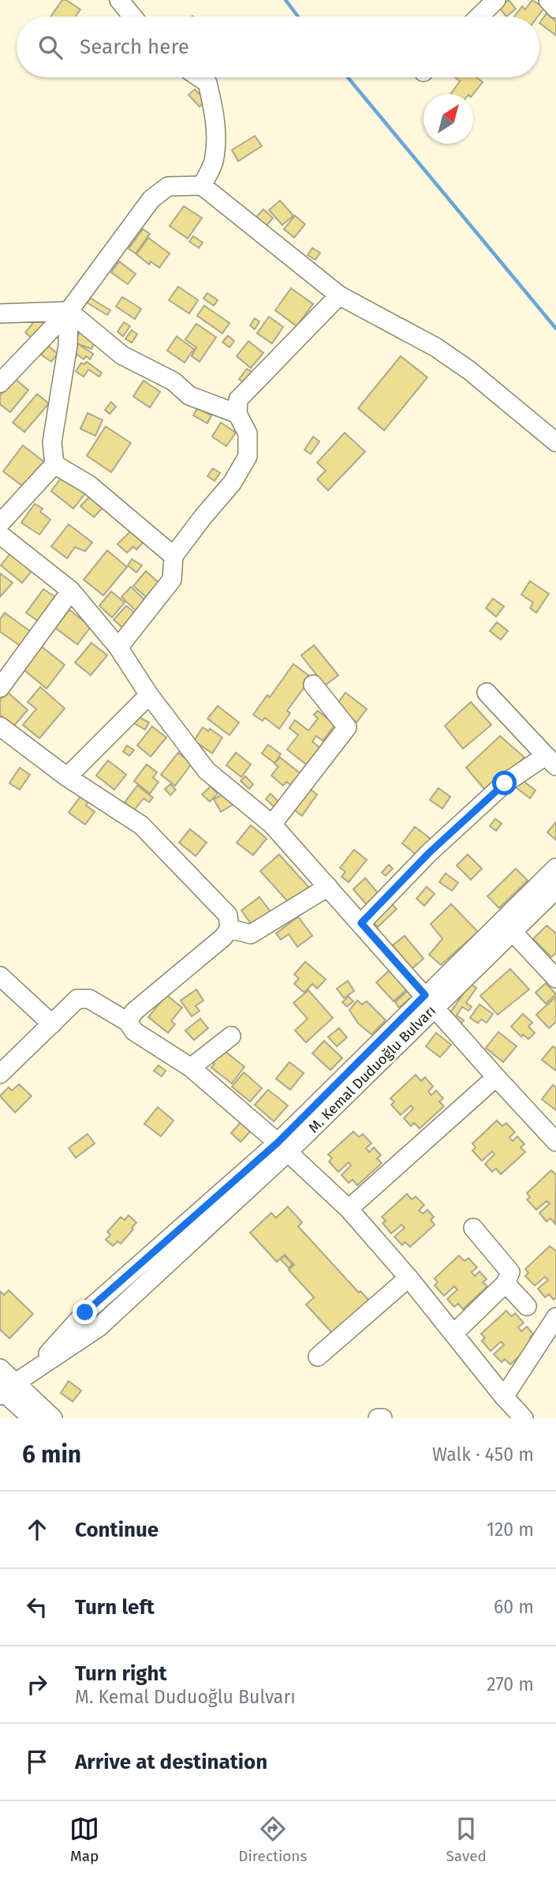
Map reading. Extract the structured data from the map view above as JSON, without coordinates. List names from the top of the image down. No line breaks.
{"streets":{"street":["M. Kemal Duduoğlu Bulvarı"]},"north":"top right","page":{"search":"Search here","heading":["6 min","Walk · 450 m"],"list":[["Continue","120 m"],["Turn left","60 m"],["Turn right","M. Kemal Duduoğlu Bulvarı","270 m"],"Arrive at destination"],"nav":["Map","Directions","Saved"]}}
